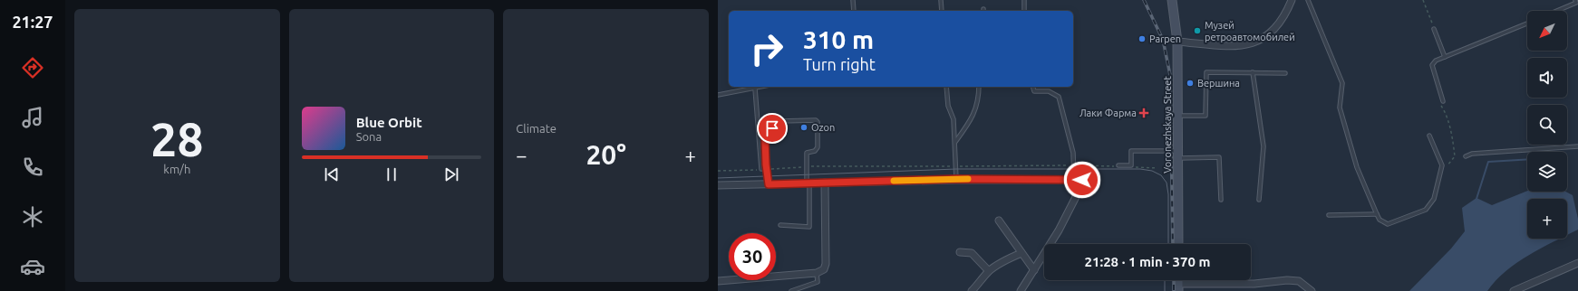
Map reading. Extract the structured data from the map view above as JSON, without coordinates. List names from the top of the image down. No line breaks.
{"streets":{"street":["Voronezhskaya Street"]},"places":{"other":["Музей ретроавтомобилей","Parpen","Вершина","Ozon"],"health":["Лаки Фарма"]},"north":"bottom left","page":{"tabs":"21:27","tile":[["28","km/h"],"Climate"],"map_buttons":"+","turn":["310 m","Turn right"],"song":["Blue Orbit","Sona"],"heat":["−","20°","+"],"limit":"30","trip":"21:28 · 1 min · 370 m"}}
